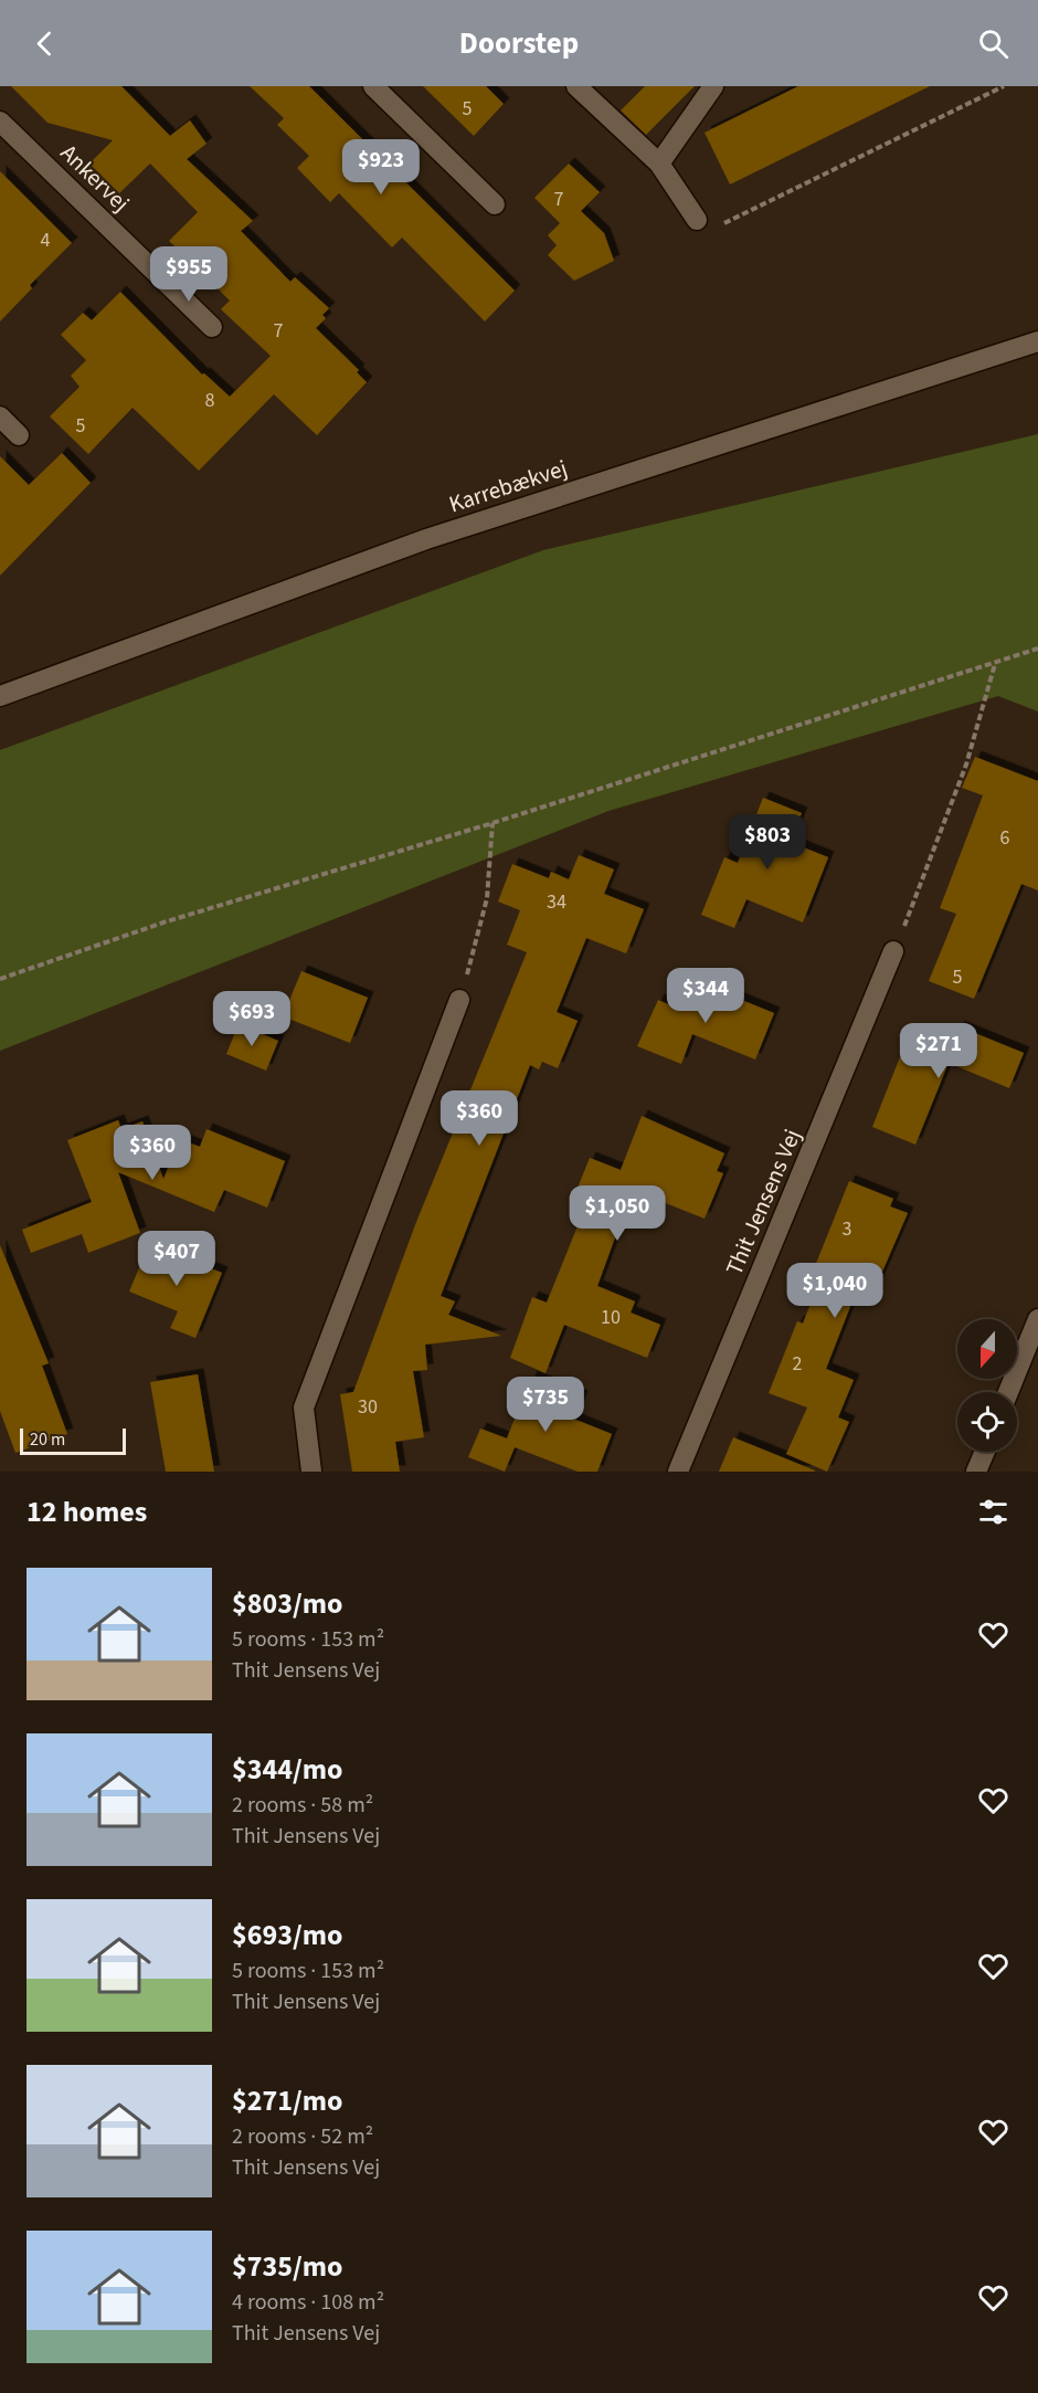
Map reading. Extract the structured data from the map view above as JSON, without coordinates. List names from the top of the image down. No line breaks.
{"streets":{"street":["Ankervej","Karrebækvej","Thit Jensens Vej"]},"house_numbers":["5","7","4","7","8","5","6","34","5","3","10","2","30"],"scale_bar":"20 m","north":"bottom","page":{"header":"Doorstep","price":["$923","$955","$803","$344","$693","$271","$360","$360","$1,050","$407","$1,040","$735"],"scale":"20 m","heading":"12 homes","list":[{"name":"$803/mo","note":"5 rooms · 153 m² · Thit Jensens Vej"},{"name":"$344/mo","note":"2 rooms · 58 m² · Thit Jensens Vej"},{"name":"$693/mo","note":"5 rooms · 153 m² · Thit Jensens Vej"},{"name":"$271/mo","note":"2 rooms · 52 m² · Thit Jensens Vej"},{"name":"$735/mo","note":"4 rooms · 108 m² · Thit Jensens Vej"}]}}
